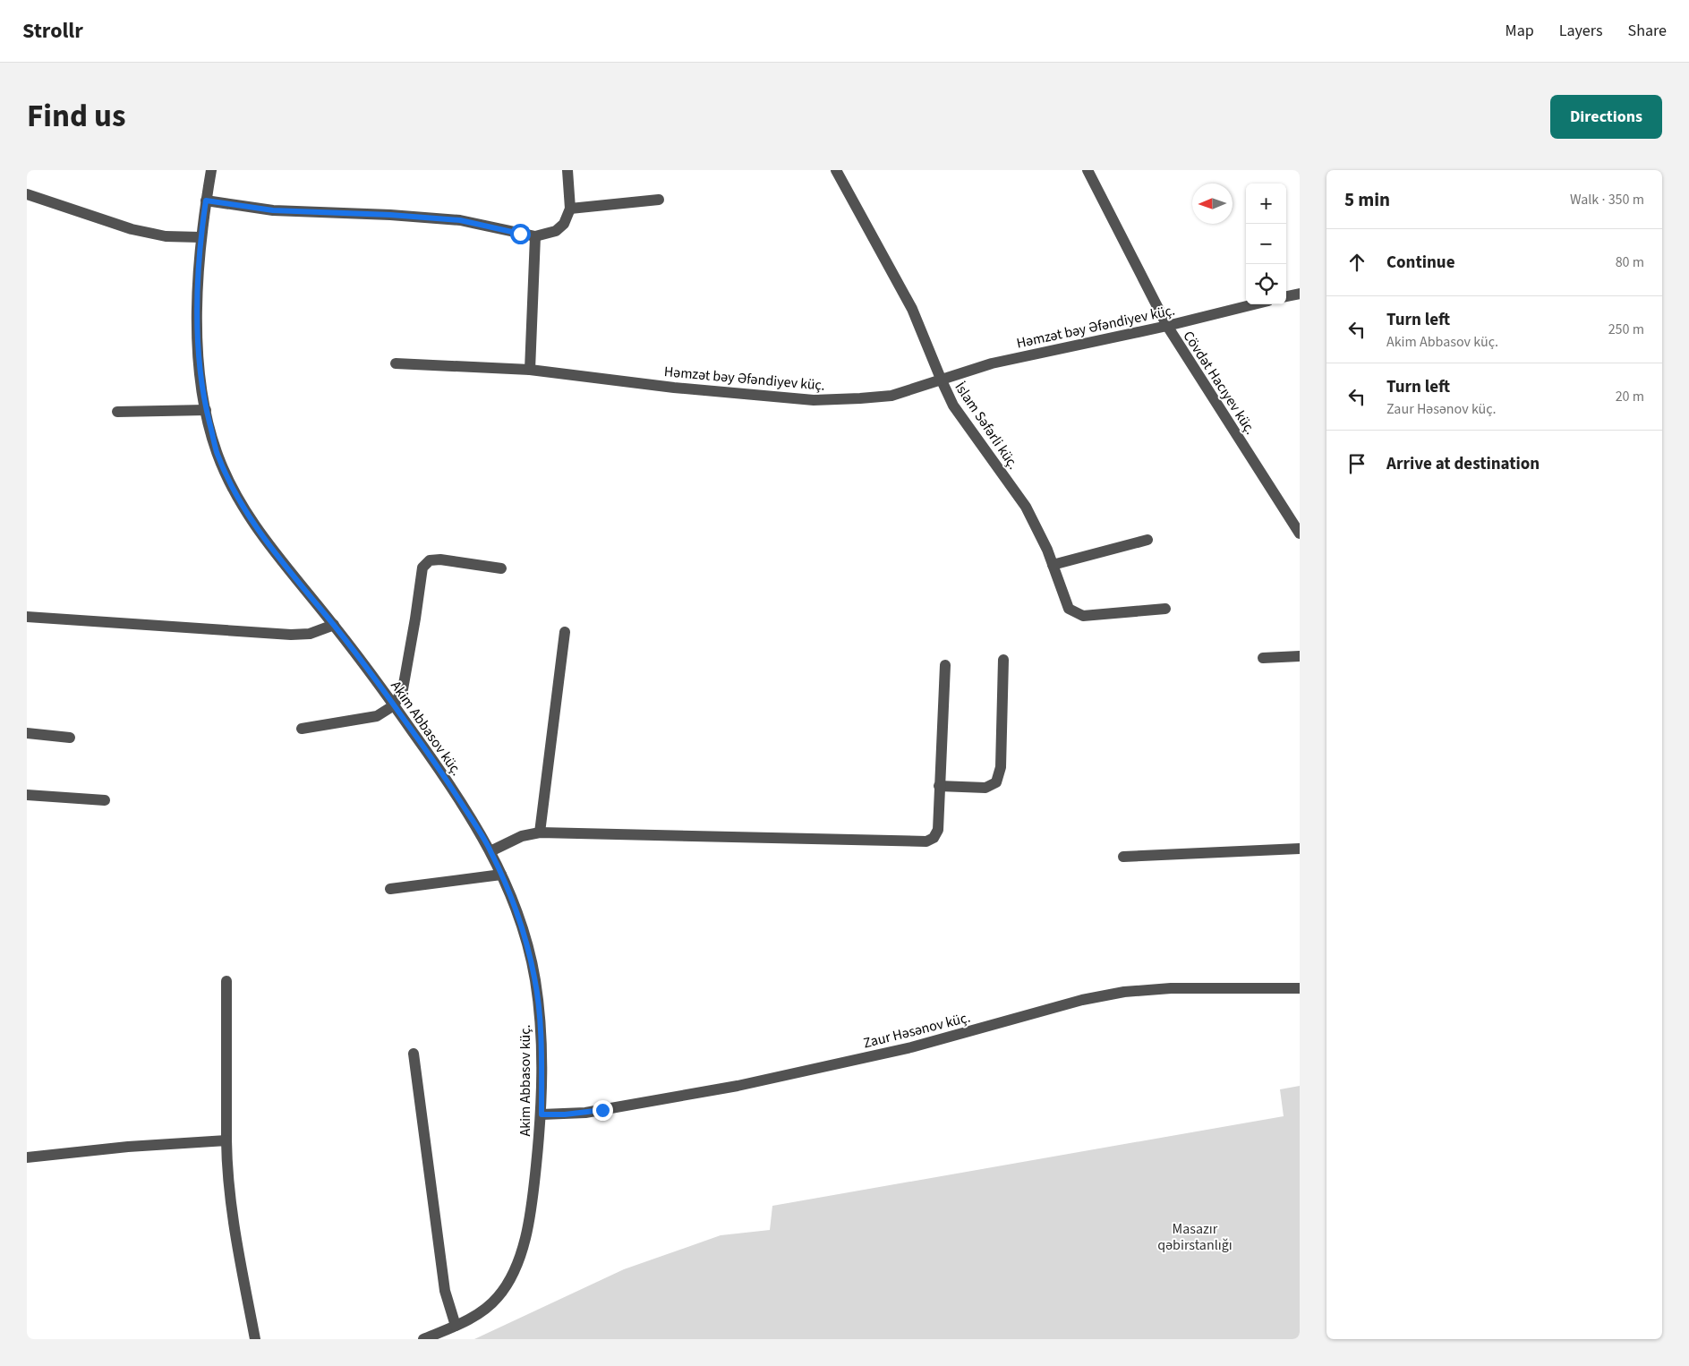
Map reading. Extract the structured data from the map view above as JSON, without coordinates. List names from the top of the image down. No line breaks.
{"streets":{"street":["Həmzət bəy Əfəndiyev küç.","Cövdət Hacıyev küç.","İslam Səfərli küç.","Akim Abbasov küç.","Zaur Həsənov küç."]},"crossings":[["Həmzət bəy Əfəndiyev küç.","Cövdət Hacıyev küç."],["Həmzət bəy Əfəndiyev küç.","İslam Səfərli küç."],["Akim Abbasov küç.","Zaur Həsənov küç."]],"parks":["Masazır qəbirstanlığı"],"north":"left","page":{"header":"Strollr","nav":["Map","Layers","Share"],"title":"Find us","buttons":"Directions","heading":["5 min","Walk · 350 m"],"map_buttons":["+","−"],"list":[["Continue","80 m"],["Turn left","Akim Abbasov küç.","250 m"],["Turn left","Zaur Həsənov küç.","20 m"],"Arrive at destination"]}}
